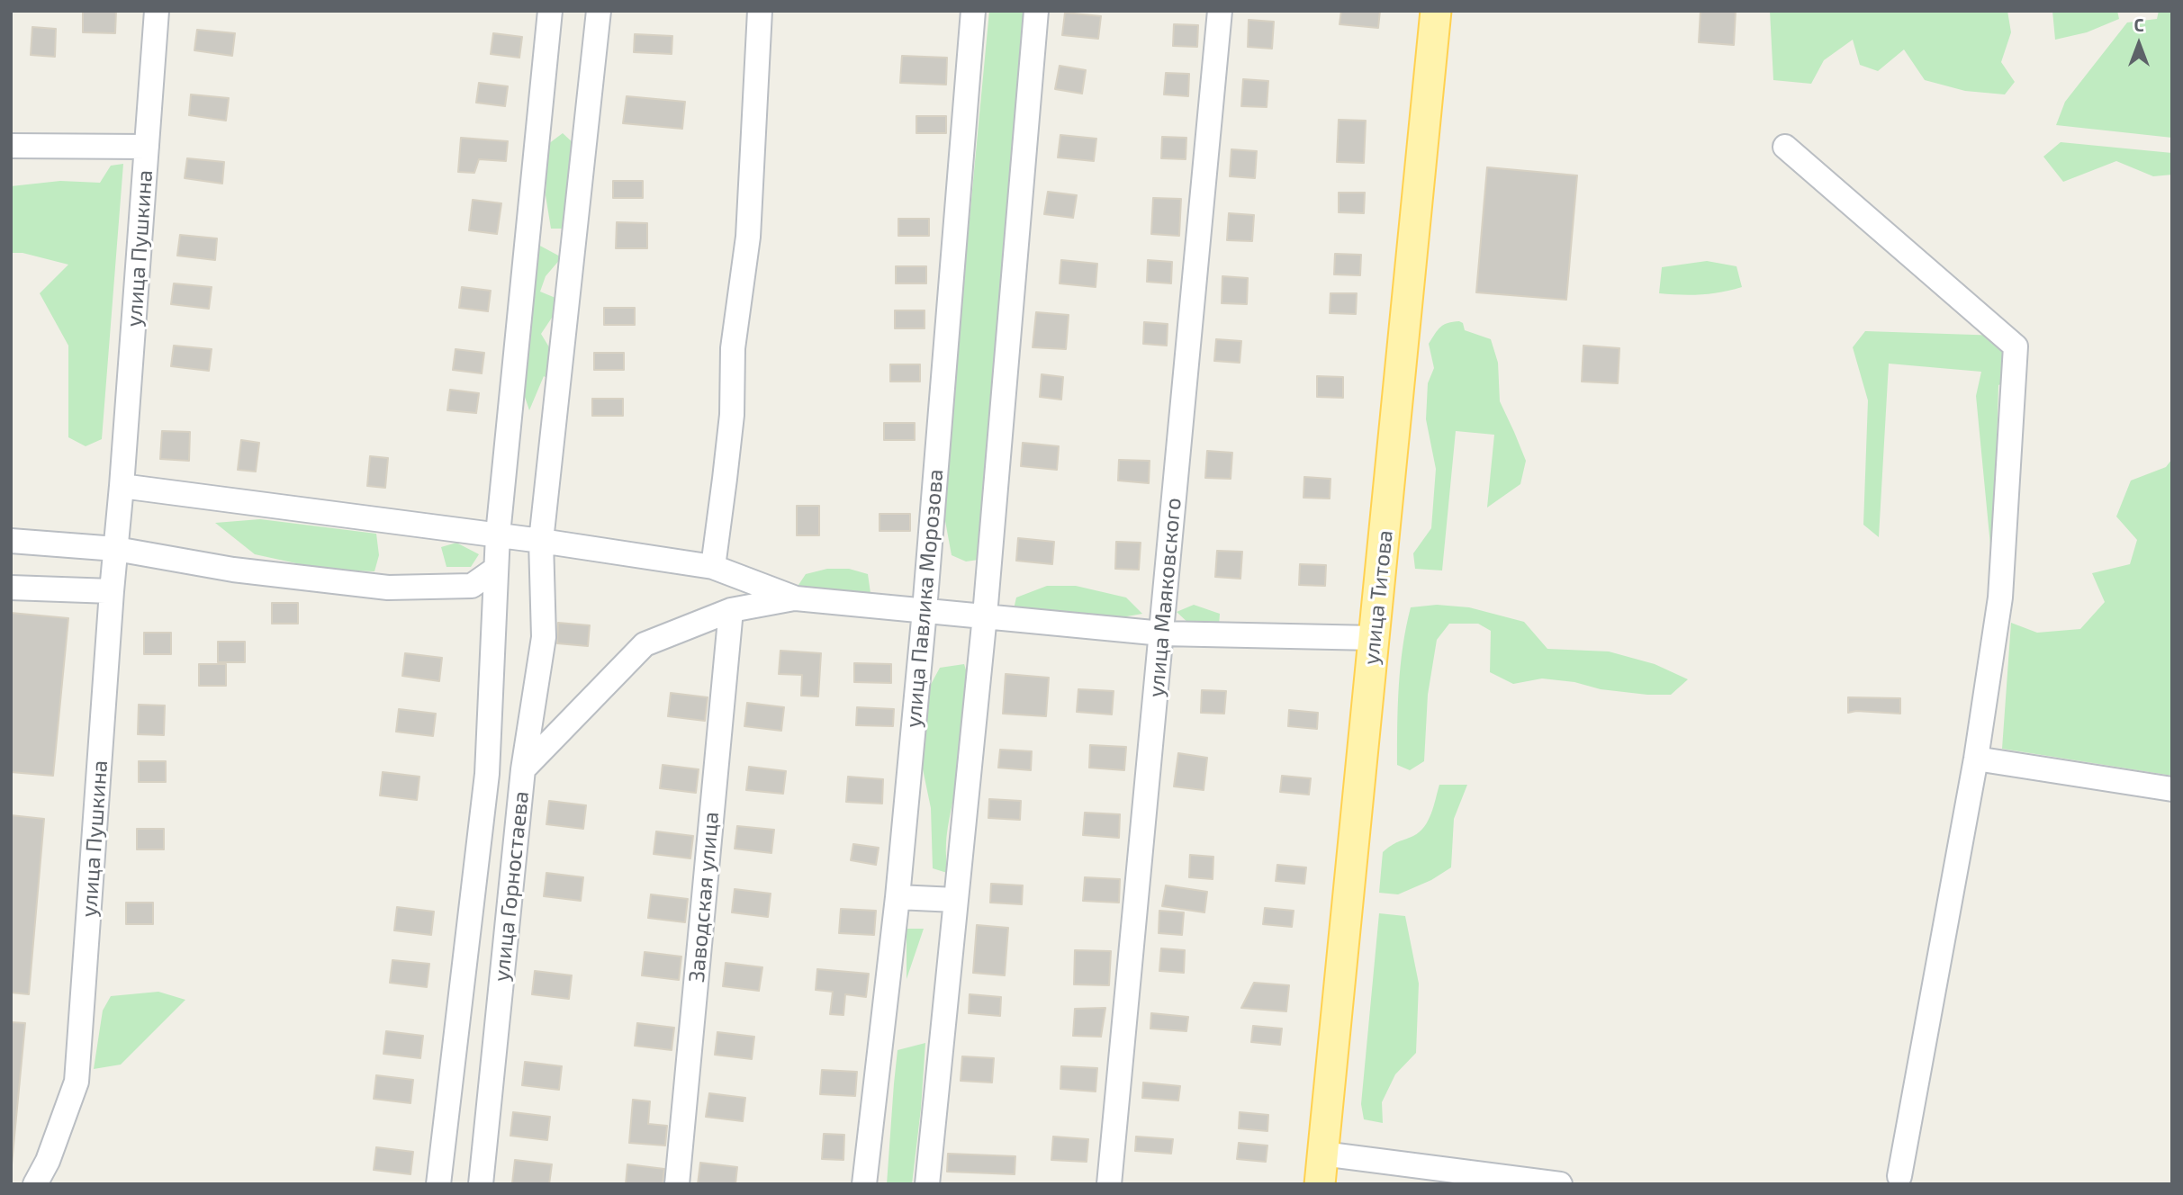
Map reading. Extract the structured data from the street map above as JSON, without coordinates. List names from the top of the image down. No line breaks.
{"streets":{"main road":["улица Титова"],"street":["улица Пушкина","улица Маяковского","улица Павлика Морозова","улица Горностаева","Заводская улица"]},"crossings":[["улица Горностаева","Заводская улица"]],"north":"top"}
